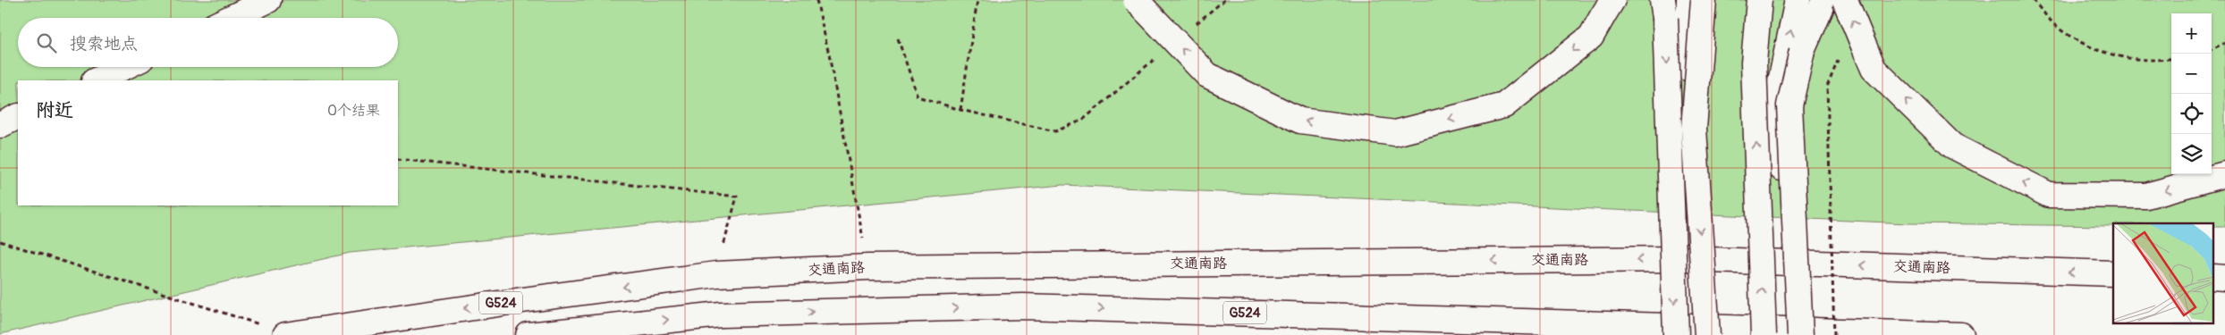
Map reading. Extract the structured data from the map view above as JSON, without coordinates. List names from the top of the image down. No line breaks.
{"streets":{"main road":["交通南路","G524"]},"page":{"map_buttons":["+","−"],"search":"搜索地点","heading":["附近","0个结果"]}}
